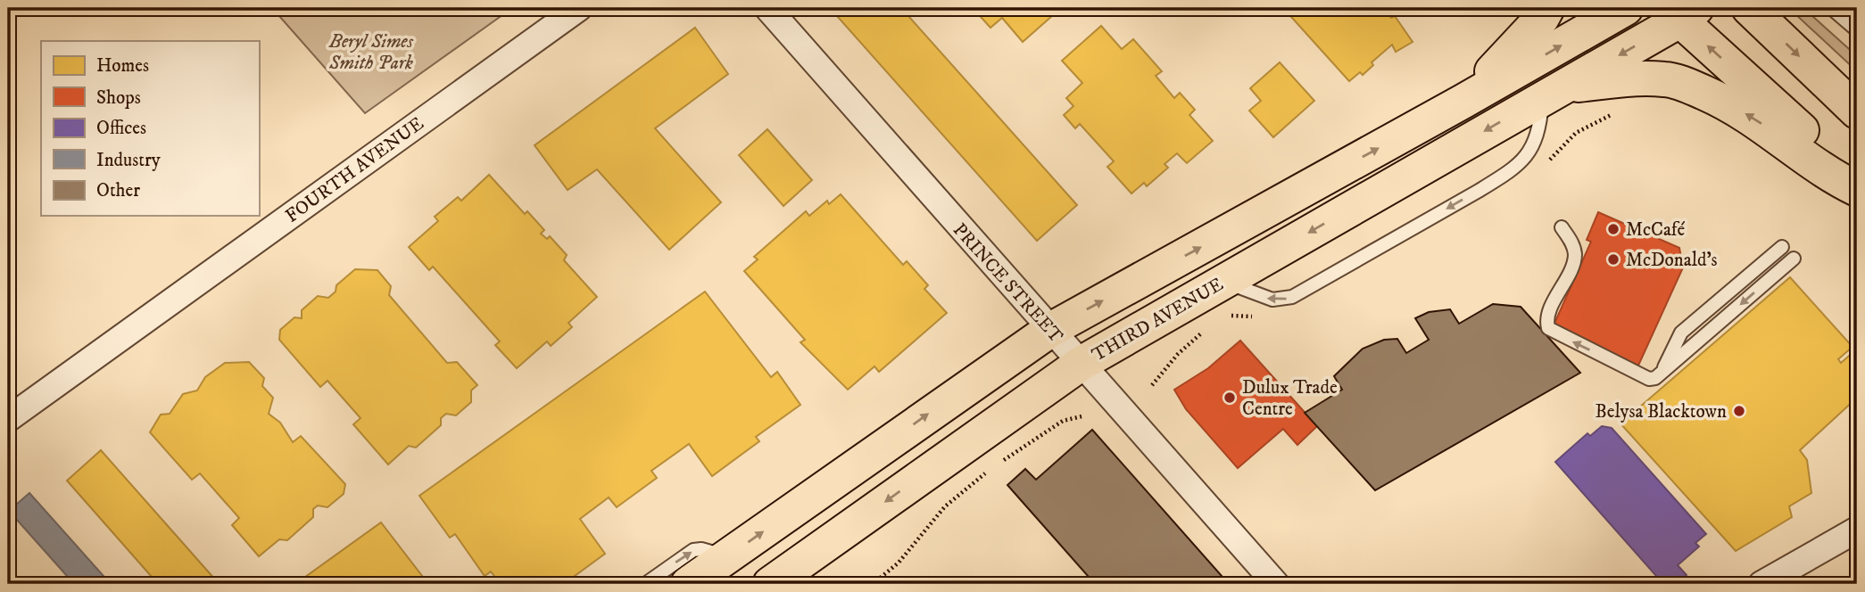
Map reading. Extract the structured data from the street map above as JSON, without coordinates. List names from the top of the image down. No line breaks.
{"streets":{"main road":["THIRD AVENUE"],"street":["FOURTH AVENUE","PRINCE STREET"]},"crossings":[["PRINCE STREET","THIRD AVENUE"]],"parks":["Beryl Simes Smith Park"],"places":["McCafé","McDonald's","Dulux Trade Centre","Belysa Blacktown"],"legend":["Homes","Shops","Offices","Industry","Other"]}
